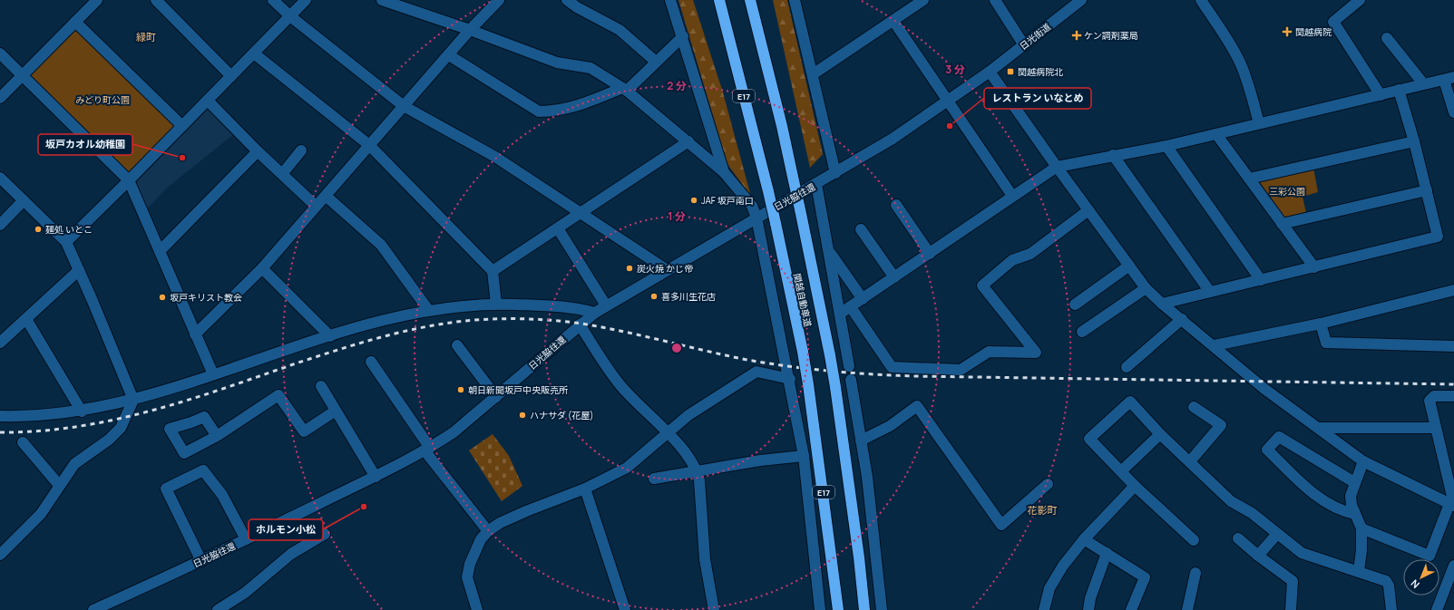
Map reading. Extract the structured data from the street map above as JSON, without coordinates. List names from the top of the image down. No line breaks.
{"streets":{"highway":["E17","関越自動車道"],"street":["日光街道","日光脇往還"]},"crossings":[["日光街道","日光脇往還"]],"districts":["緑町","花影町"],"parks":["みどり町公園","三彩公園"],"places":{"health":["関越病院","ケン調剤薬局"],"transit":["関越病院北"],"other":["レストラン いなとめ","坂戸カオル幼稚園","JAF 坂戸南口","麺処 いとこ","炭火焼 かじ帝","喜多川生花店","坂戸キリスト教会","朝日新聞坂戸中央販売所","ハナサダ (花屋)","ホルモン小松"]},"north":"bottom left","rings":["3 分","2 分","1 分"]}
